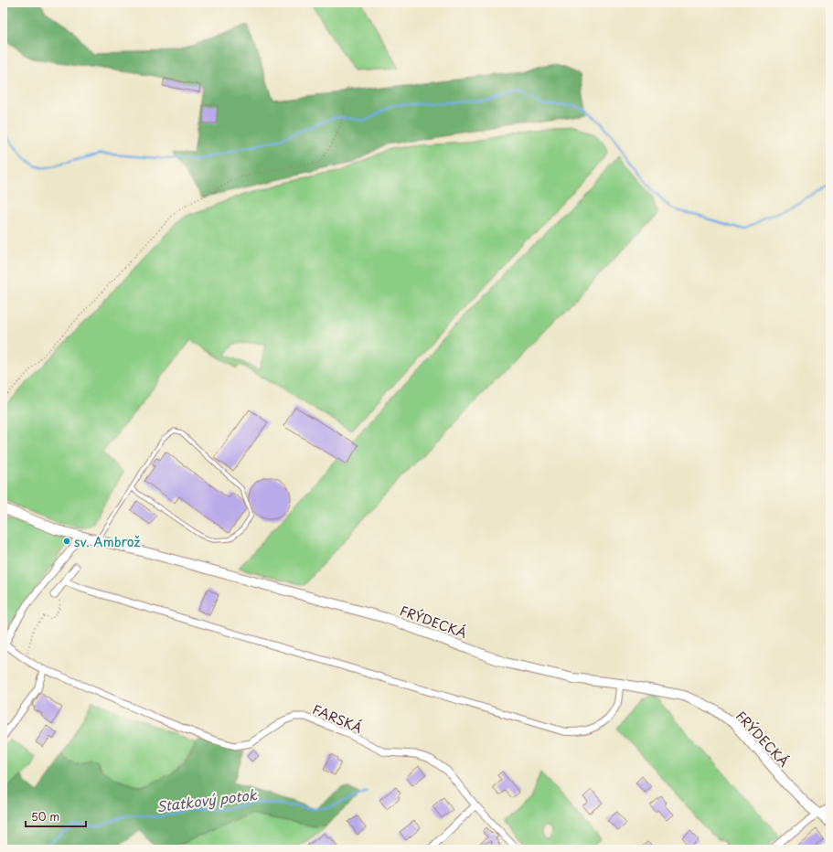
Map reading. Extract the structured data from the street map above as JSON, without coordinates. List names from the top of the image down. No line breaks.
{"streets":{"street":["FRÝDECKÁ","FARSKÁ"]},"water":["Statkový potok"],"places":["sv. Ambrož"],"scale_bar":"50 m"}
